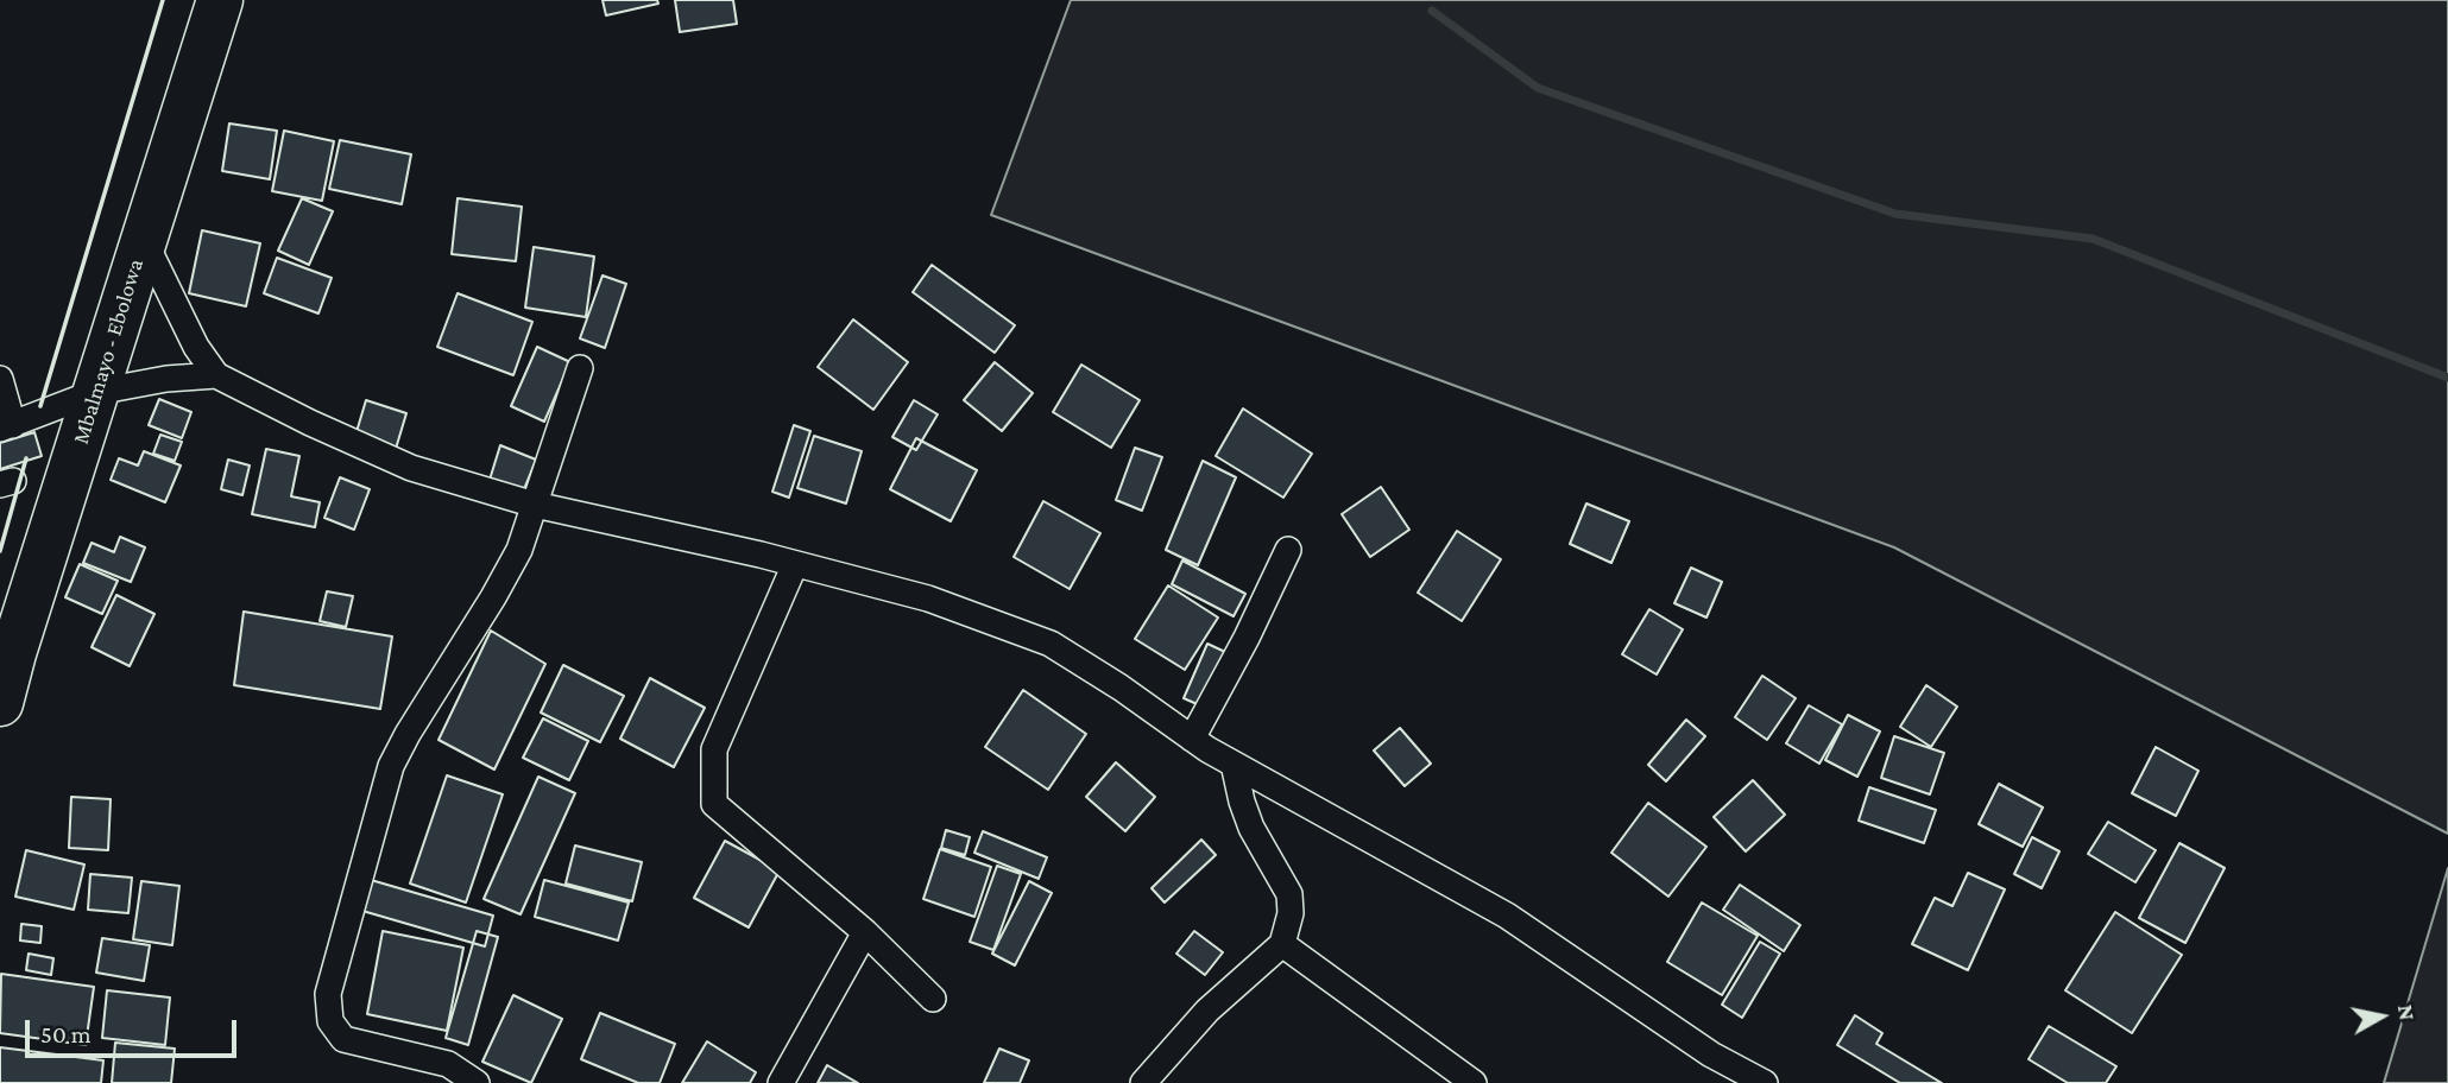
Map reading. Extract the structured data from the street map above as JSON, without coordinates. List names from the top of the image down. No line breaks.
{"streets":{"highway":["Mbalmayo - Ebolowa"]},"scale_bar":"50 m","north":"right"}
